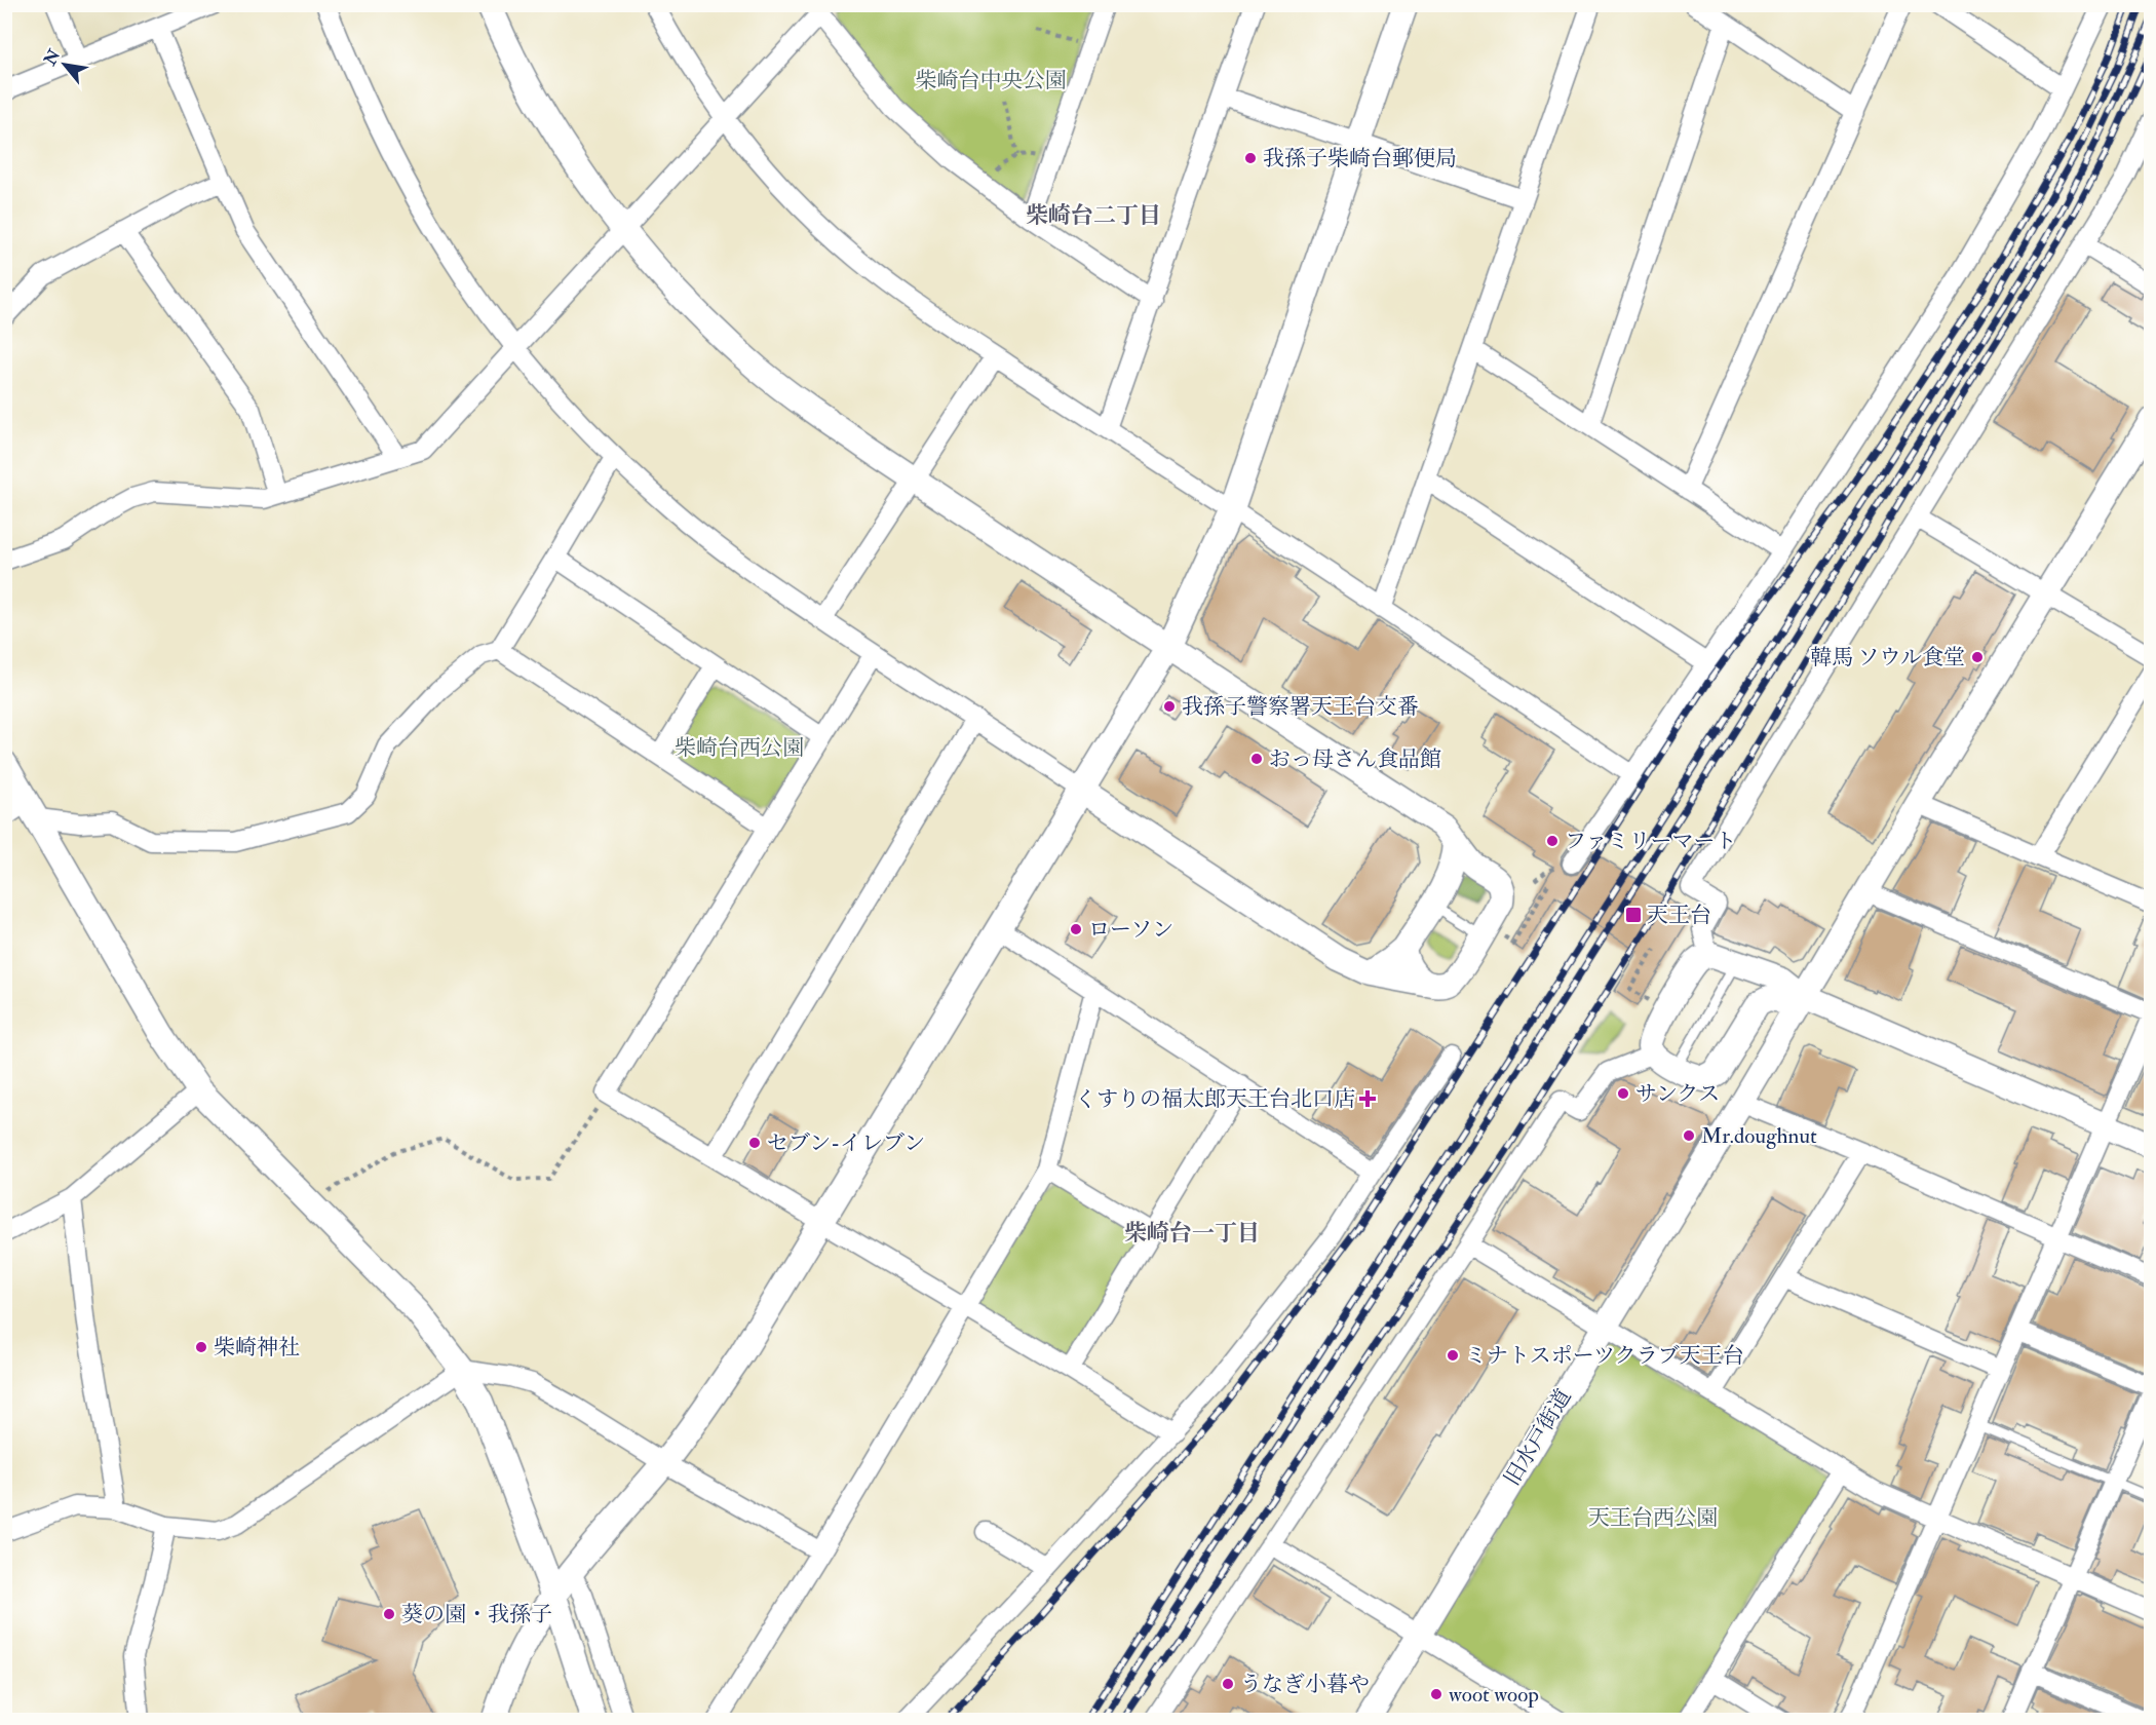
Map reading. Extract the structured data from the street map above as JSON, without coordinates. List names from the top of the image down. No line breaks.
{"streets":{"street":["旧水戸街道"]},"districts":["柴崎台二丁目","柴崎台一丁目"],"parks":["柴崎台中央公園","柴崎台西公園","天王台西公園"],"places":{"other":["我孫子柴崎台郵便局","韓馬 ソウル食堂","我孫子警察署天王台交番","おっ母さん食品館","ファミリーマート","ローソン","サンクス","Mr.doughnut","セブン-イレブン","柴崎神社","ミナトスポーツクラブ天王台","葵の園・我孫子","うなぎ小暮や","woot woop"],"transit":["天王台"],"health":["くすりの福太郎天王台北口店"]},"north":"top left"}
